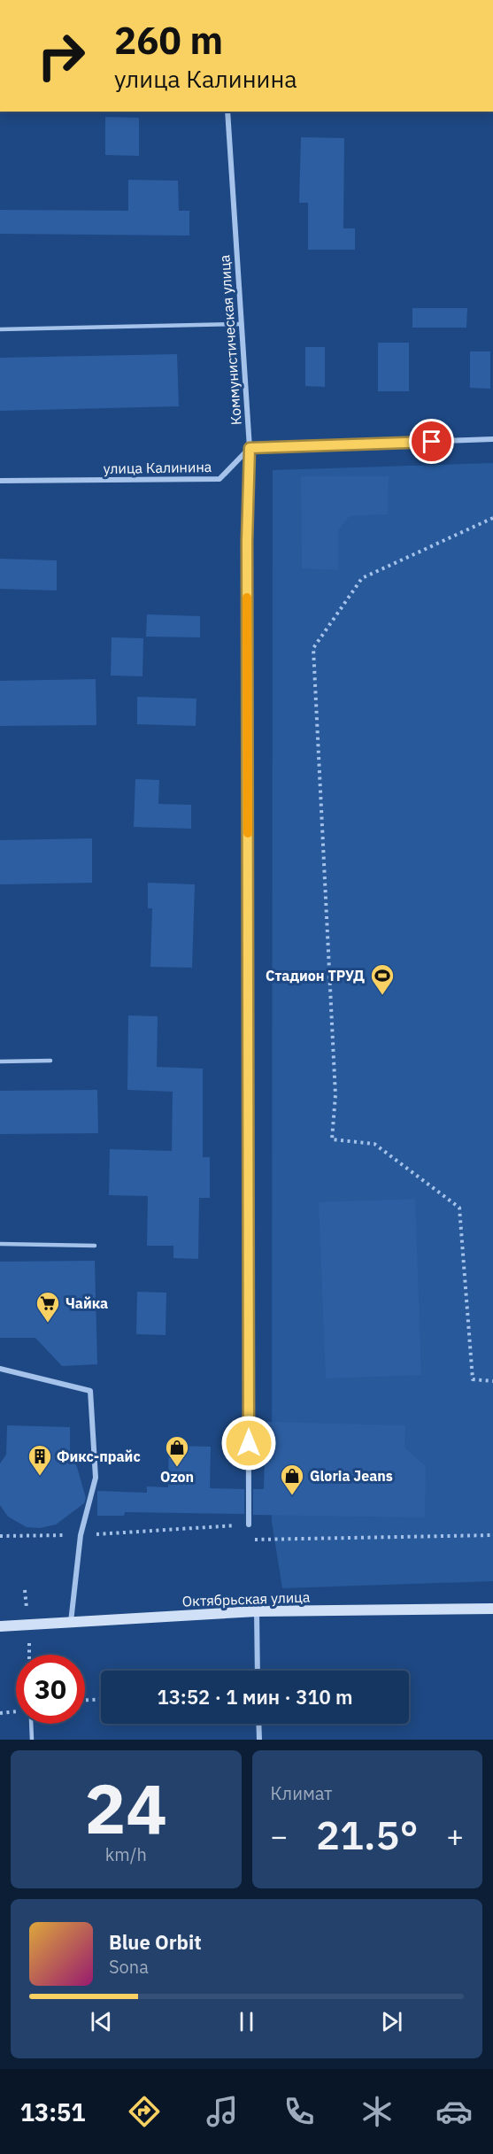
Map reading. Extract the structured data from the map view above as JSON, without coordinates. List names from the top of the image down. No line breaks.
{"streets":{"main road":["Октябрьская улица"],"street":["Коммунистическая улица","улица Калинина"]},"crossings":[["Коммунистическая улица","улица Калинина"]],"places":{"sports":["Стадион ТРУД"],"supermarket":["Чайка"],"shop":["Ozon","Gloria Jeans"],"building":["Фикс-прайс"]},"page":{"turn":["260 m","улица Калинина"],"limit":"30","trip":"13:52 · 1 мин · 310 m","tile":[["24","km/h"],"Климат"],"heat":["−","21.5°","+"],"song":["Blue Orbit","Sona"],"tabs":"13:51"}}
